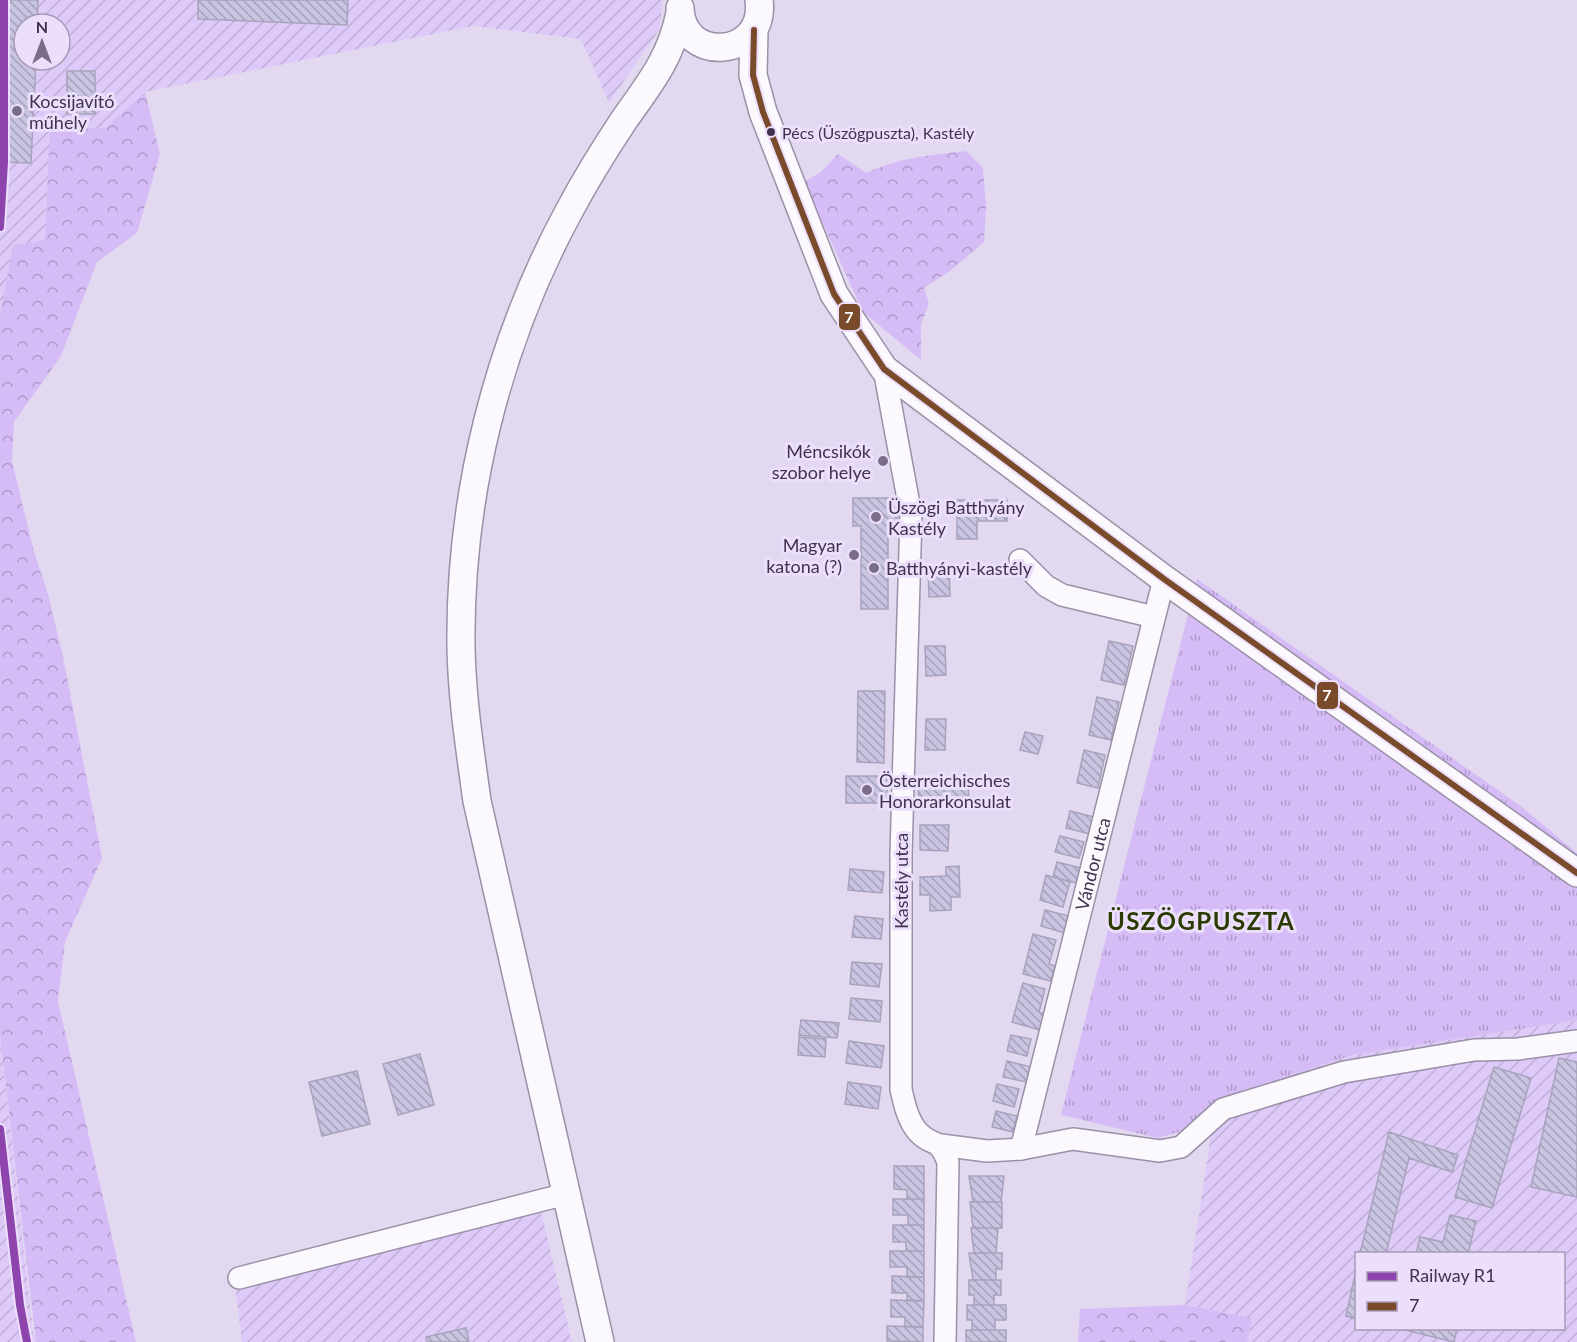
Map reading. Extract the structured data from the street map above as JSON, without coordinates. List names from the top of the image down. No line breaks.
{"streets":{"street":["Vándor utca","Kastély utca"]},"districts":["ÜSZÖGPUSZTA"],"places":["Kocsijavító műhely","Pécs (Üszögpuszta), Kastély","Méncsikók szobor helye","Üszögi Batthyány Kastély","Magyar katona (?)","Batthyányi-kastély","Österreichisches Honorarkonsulat"],"lines":["rail line R1","transit line 7"],"legend":["Railway R1","7"],"north":"top"}
